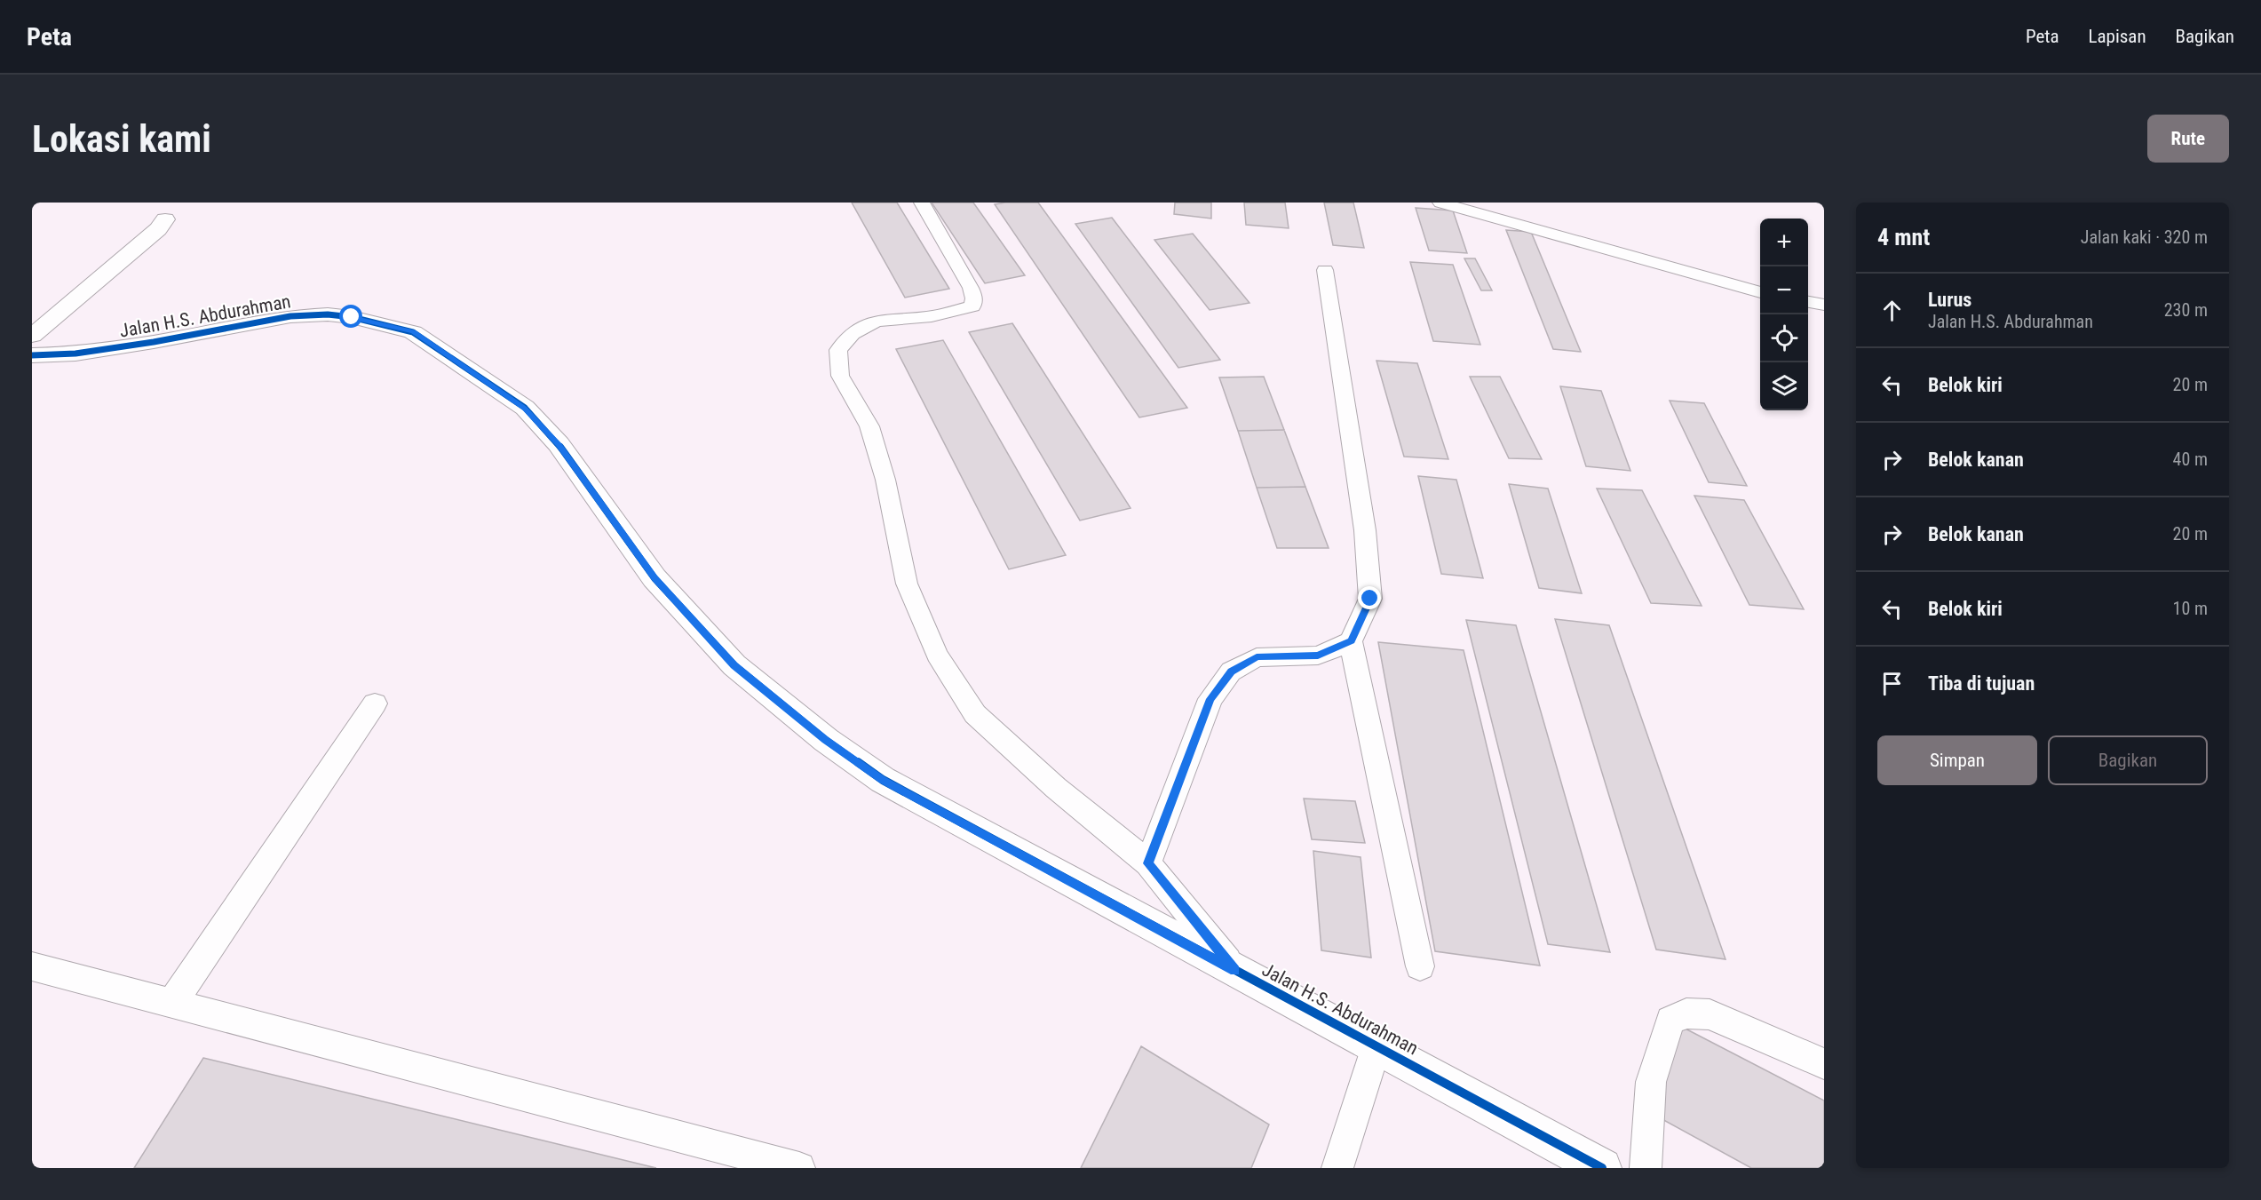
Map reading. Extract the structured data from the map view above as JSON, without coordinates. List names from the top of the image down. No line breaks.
{"streets":{"street":["Jalan H.S. Abdurahman"]},"page":{"header":"Peta","nav":["Peta","Lapisan","Bagikan"],"buttons":["Rute",["Simpan","Bagikan"]],"title":"Lokasi kami","heading":["4 mnt","Jalan kaki · 320 m"],"map_buttons":["+","−"],"list":[["Lurus","Jalan H.S. Abdurahman","230 m"],["Belok kiri","20 m"],["Belok kanan","40 m"],["Belok kanan","20 m"],["Belok kiri","10 m"],"Tiba di tujuan"]}}
